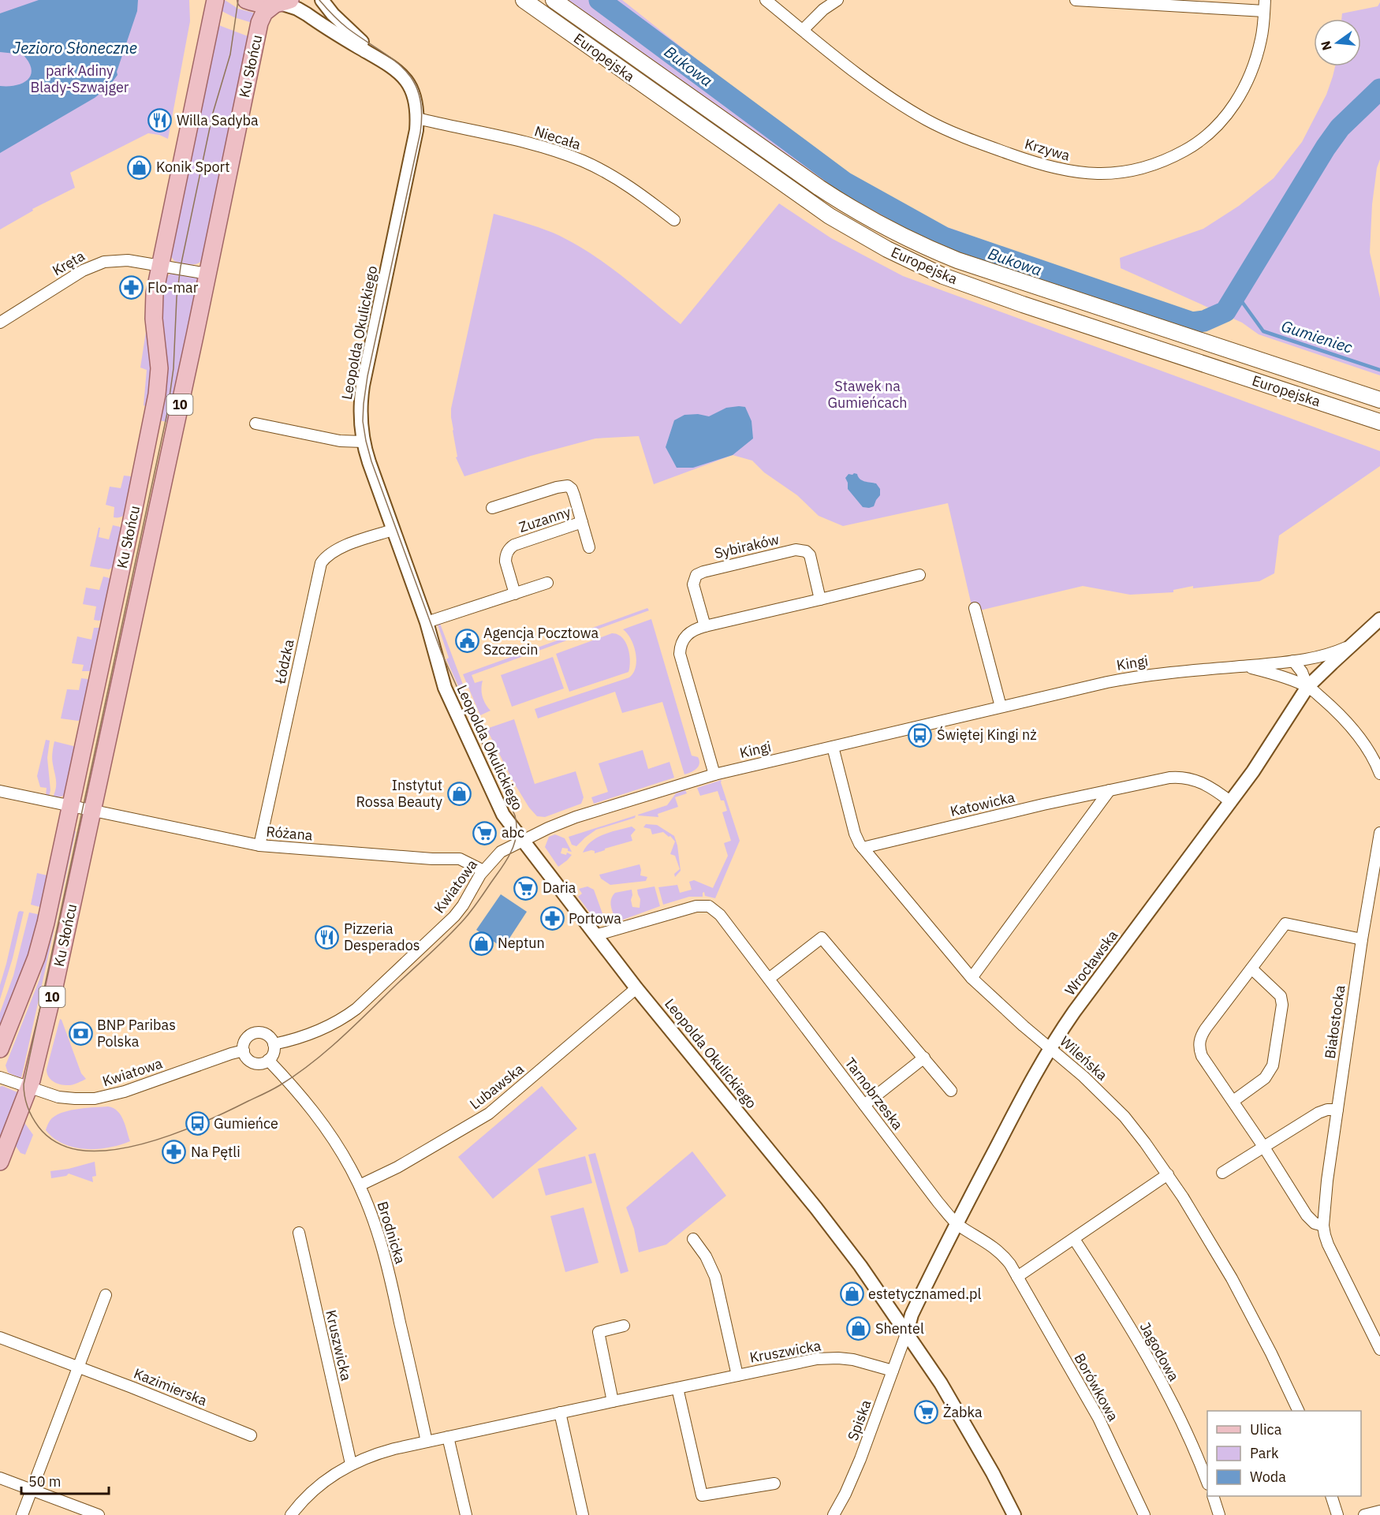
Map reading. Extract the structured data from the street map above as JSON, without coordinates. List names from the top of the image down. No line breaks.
{"streets":{"main road":["Europejska","Ku Słońcu","10"],"street":["Niecała","Krzywa","Kręta","Leopolda Okulickiego","Zuzanny","Sybiraków","Łódzka","Kingi","Katowicka","Różana","Kwiatowa","Wrocławska","Białostocka","Wileńska","Lubawska","Tarnobrzeska","Brodnicka","Kruszwicka","Jagodowa","Kazimierska","Borówkowa","Spiska"]},"crossings":[["Ku Słońcu","Kręta"],["Ku Słońcu","Leopolda Okulickiego"],["Ku Słońcu","Różana"],["Ku Słońcu","Kwiatowa"],["Niecała","Leopolda Okulickiego"],["Leopolda Okulickiego","Łódzka"],["Leopolda Okulickiego","Kingi"],["Leopolda Okulickiego","Kwiatowa"],["Leopolda Okulickiego","Wrocławska"],["Leopolda Okulickiego","Lubawska"],["Leopolda Okulickiego","Tarnobrzeska"],["Leopolda Okulickiego","Spiska"],["Łódzka","Różana"],["Kingi","Kwiatowa"],["Kingi","Wrocławska"],["Kingi","Wileńska"],["Katowicka","Wrocławska"],["Katowicka","Wileńska"],["Różana","Kwiatowa"],["Kwiatowa","Brodnicka"],["Wrocławska","Wileńska"],["Wrocławska","Tarnobrzeska"],["Wrocławska","Borówkowa"],["Wrocławska","Spiska"],["Lubawska","Brodnicka"],["Tarnobrzeska","Borówkowa"],["Brodnicka","Kruszwicka"],["Kruszwicka","Spiska"]],"water":["Jezioro Słoneczne","Bukowa","Gumieniec"],"parks":["park Adiny Blady-Szwajger","Stawek na Gumieńcach"],"places":{"restaurant":["Willa Sadyba","Pizzeria Desperados"],"shop":["Konik Sport","Instytut Rossa Beauty","Neptun","estetycznamed.pl","Shentel"],"pharmacy":["Flo-mar","Portowa","Na Pętli"],"public building":["Agencja Pocztowa Szczecin"],"bus stop":["Świętej Kingi nż","Gumieńce"],"supermarket":["abc","Daria","Żabka"],"bank":["BNP Paribas Polska"]},"legend":["Ulica","Park","Woda"],"scale_bar":"50 m","north":"left"}
